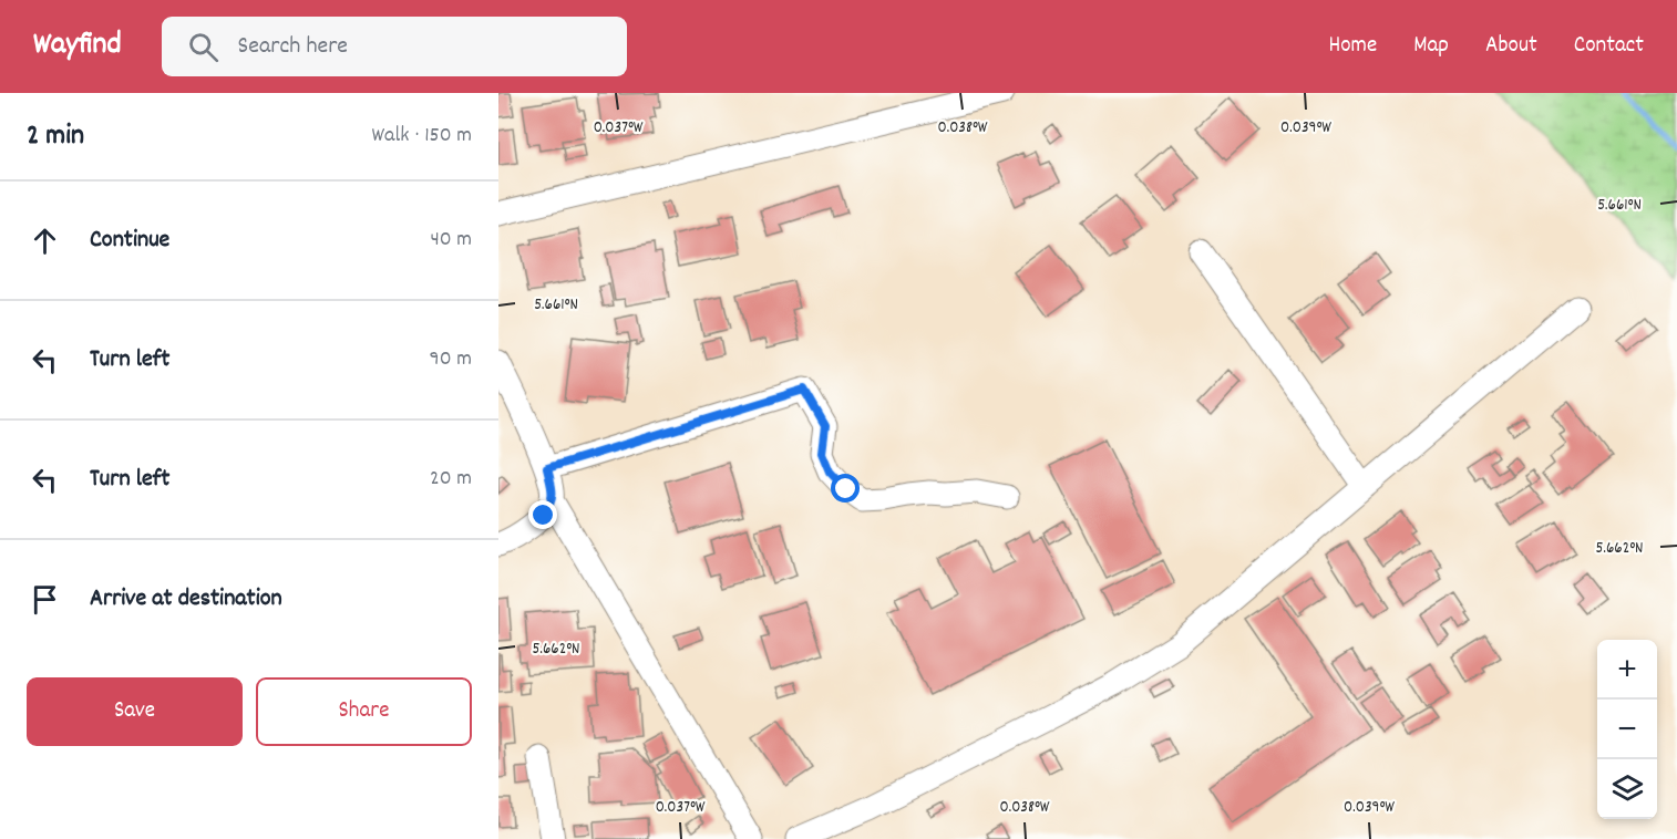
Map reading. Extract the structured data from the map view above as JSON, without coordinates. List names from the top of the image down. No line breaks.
{"page":{"header":"Wayfind","search":"Search here","nav":["Home","Map","About","Contact"],"heading":["2 min","Walk · 150 m"],"list":[["Continue","40 m"],["Turn left","90 m"],["Turn left","20 m"],"Arrive at destination"],"map_buttons":["+","−"],"buttons":["Save","Share"]},"coordinates":["0.037°W","0.038°W","0.039°W","5.661°N","5.662°N"]}
